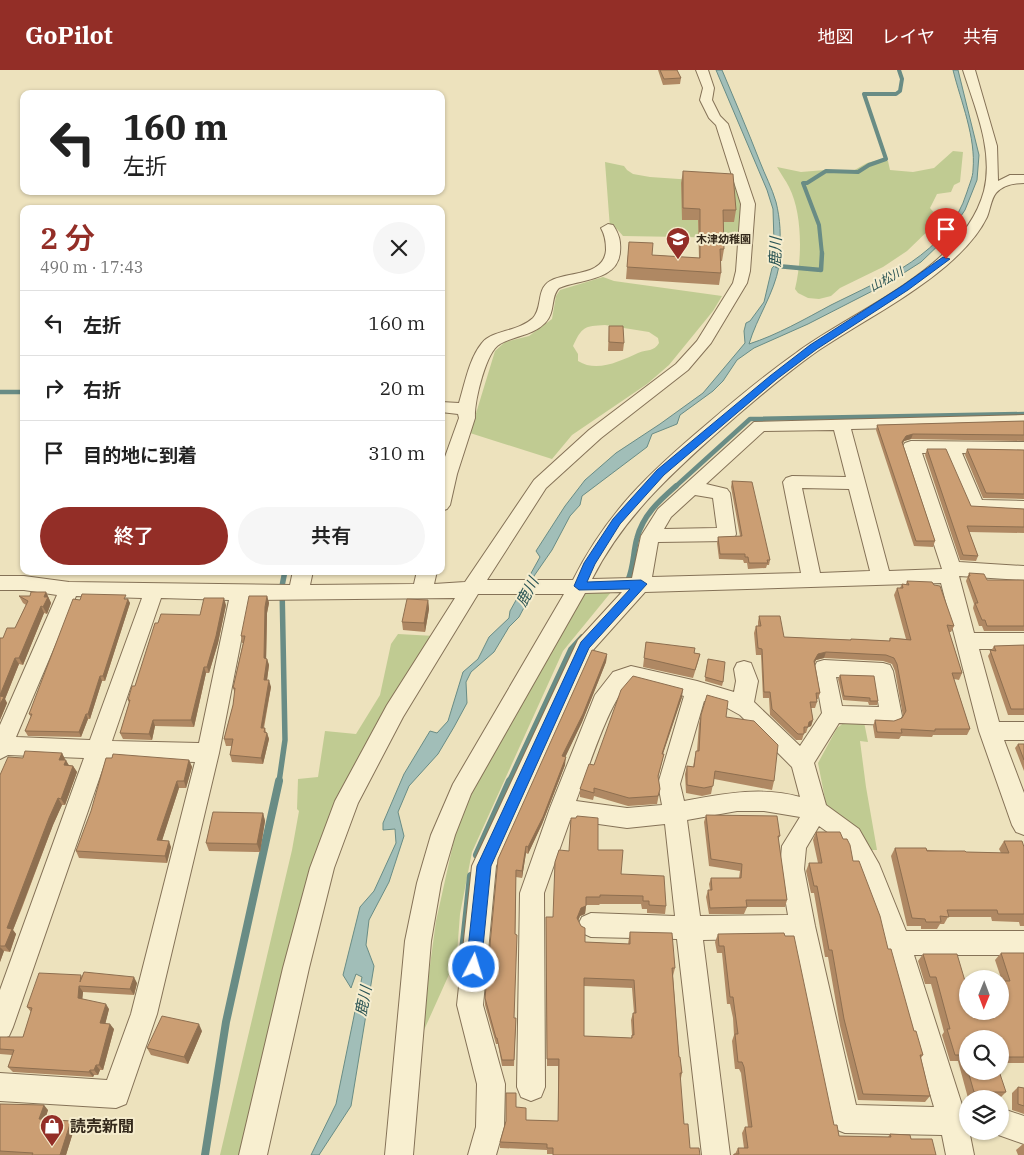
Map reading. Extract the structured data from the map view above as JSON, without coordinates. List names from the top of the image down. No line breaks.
{"water":["鹿川","山松川"],"places":{"school or university":["木津幼稚園"],"shop":["読売新聞"]},"north":"bottom","page":{"header":"GoPilot","nav":["地図","レイヤ","共有"],"turn":["160 m","左折"],"heading":["2 分","490 m · 17:43"],"list":[{"name":"左折","value":"160 m"},{"name":"右折","value":"20 m"},{"name":"目的地に到着","value":"310 m"}],"buttons":["終了","共有"]}}
